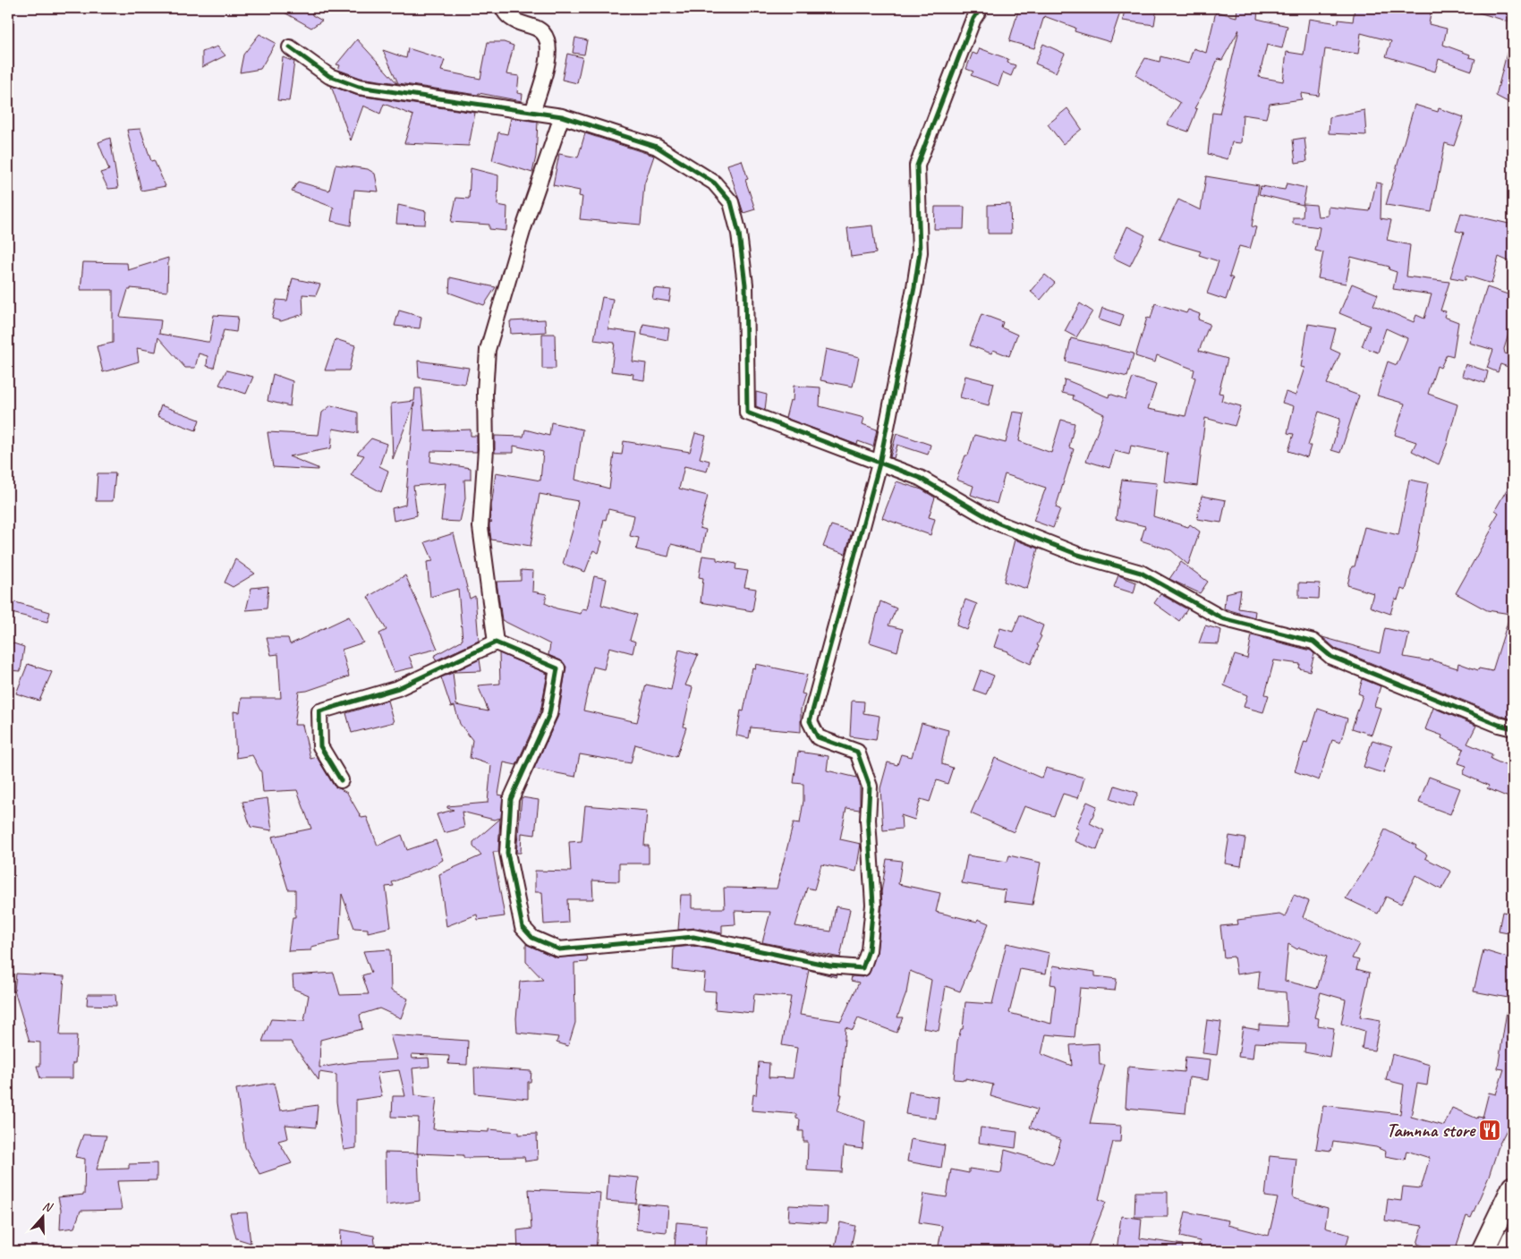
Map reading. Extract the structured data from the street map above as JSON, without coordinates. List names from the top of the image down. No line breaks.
{"places":{"restaurant":["Tamnna store"]},"north":"top"}
